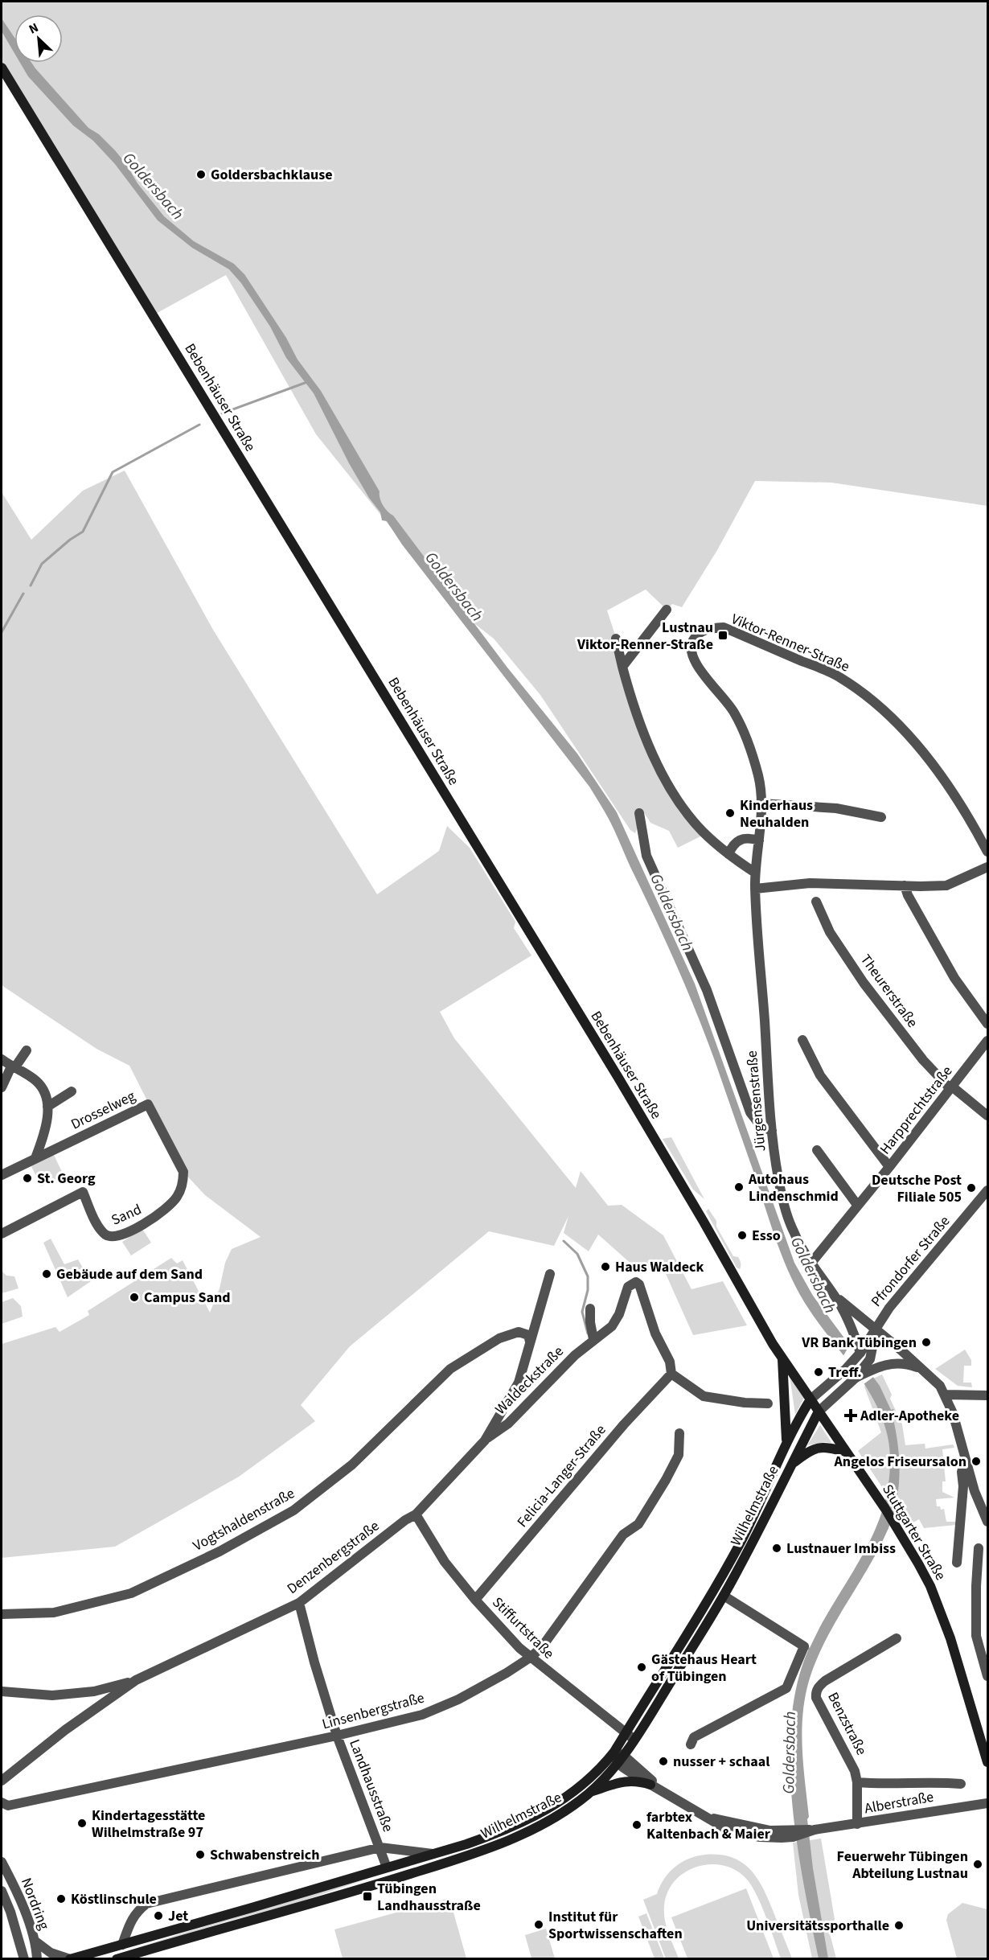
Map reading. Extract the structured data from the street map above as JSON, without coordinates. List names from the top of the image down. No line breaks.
{"streets":{"main road":["Bebenhäuser Straße","Wilhelmstraße","Stuttgarter Straße"],"street":["Viktor-Renner-Straße","Theurerstraße","Jürgensenstraße","Drosselweg","Harpprechtstraße","Sand","Pfrondorfer Straße","Waldeckstraße","Felicia-Langer-Straße","Vogtshaldenstraße","Denzenbergstraße","Stiffurtstraße","Linsenbergstraße","Benzstraße","Landhausstraße","Alberstraße","Nordring"]},"crossings":[["Bebenhäuser Straße","Pfrondorfer Straße"],["Bebenhäuser Straße","Wilhelmstraße"],["Bebenhäuser Straße","Stuttgarter Straße"],["Viktor-Renner-Straße","Jürgensenstraße"],["Theurerstraße","Harpprechtstraße"],["Jürgensenstraße","Harpprechtstraße"],["Jürgensenstraße","Pfrondorfer Straße"],["Drosselweg","Sand"],["Pfrondorfer Straße","Wilhelmstraße"],["Pfrondorfer Straße","Stuttgarter Straße"],["Waldeckstraße","Felicia-Langer-Straße"],["Waldeckstraße","Denzenbergstraße"],["Felicia-Langer-Straße","Stiffurtstraße"],["Wilhelmstraße","Stuttgarter Straße"],["Wilhelmstraße","Stiffurtstraße"],["Wilhelmstraße","Landhausstraße"],["Wilhelmstraße","Alberstraße"],["Vogtshaldenstraße","Denzenbergstraße"],["Denzenbergstraße","Stiffurtstraße"],["Denzenbergstraße","Landhausstraße"],["Stiffurtstraße","Linsenbergstraße"],["Linsenbergstraße","Landhausstraße"],["Benzstraße","Alberstraße"]],"water":["Goldersbach"],"places":{"other":["Goldersbachklause","Kinderhaus Neuhalden","St. Georg","Autohaus Lindenschmid","Deutsche Post Filiale 505","Esso","Haus Waldeck","Gebäude auf dem Sand","Campus Sand","VR Bank Tübingen","Treff.","Angelos Friseursalon","Lustnauer Imbiss","Gästehaus Heart of Tübingen","nusser + schaal","Kindertagesstätte Wilhelmstraße 97","farbtex Kaltenbach & Maier","Schwabenstreich","Feuerwehr Tübingen Abteilung Lustnau","Köstlinschule","Jet","Institut für Sportwissenschaften","Universitätssporthalle"],"transit":["Lustnau Viktor-Renner-Straße","Tübingen Landhausstraße"],"health":["Adler-Apotheke"]},"north":"top left"}
